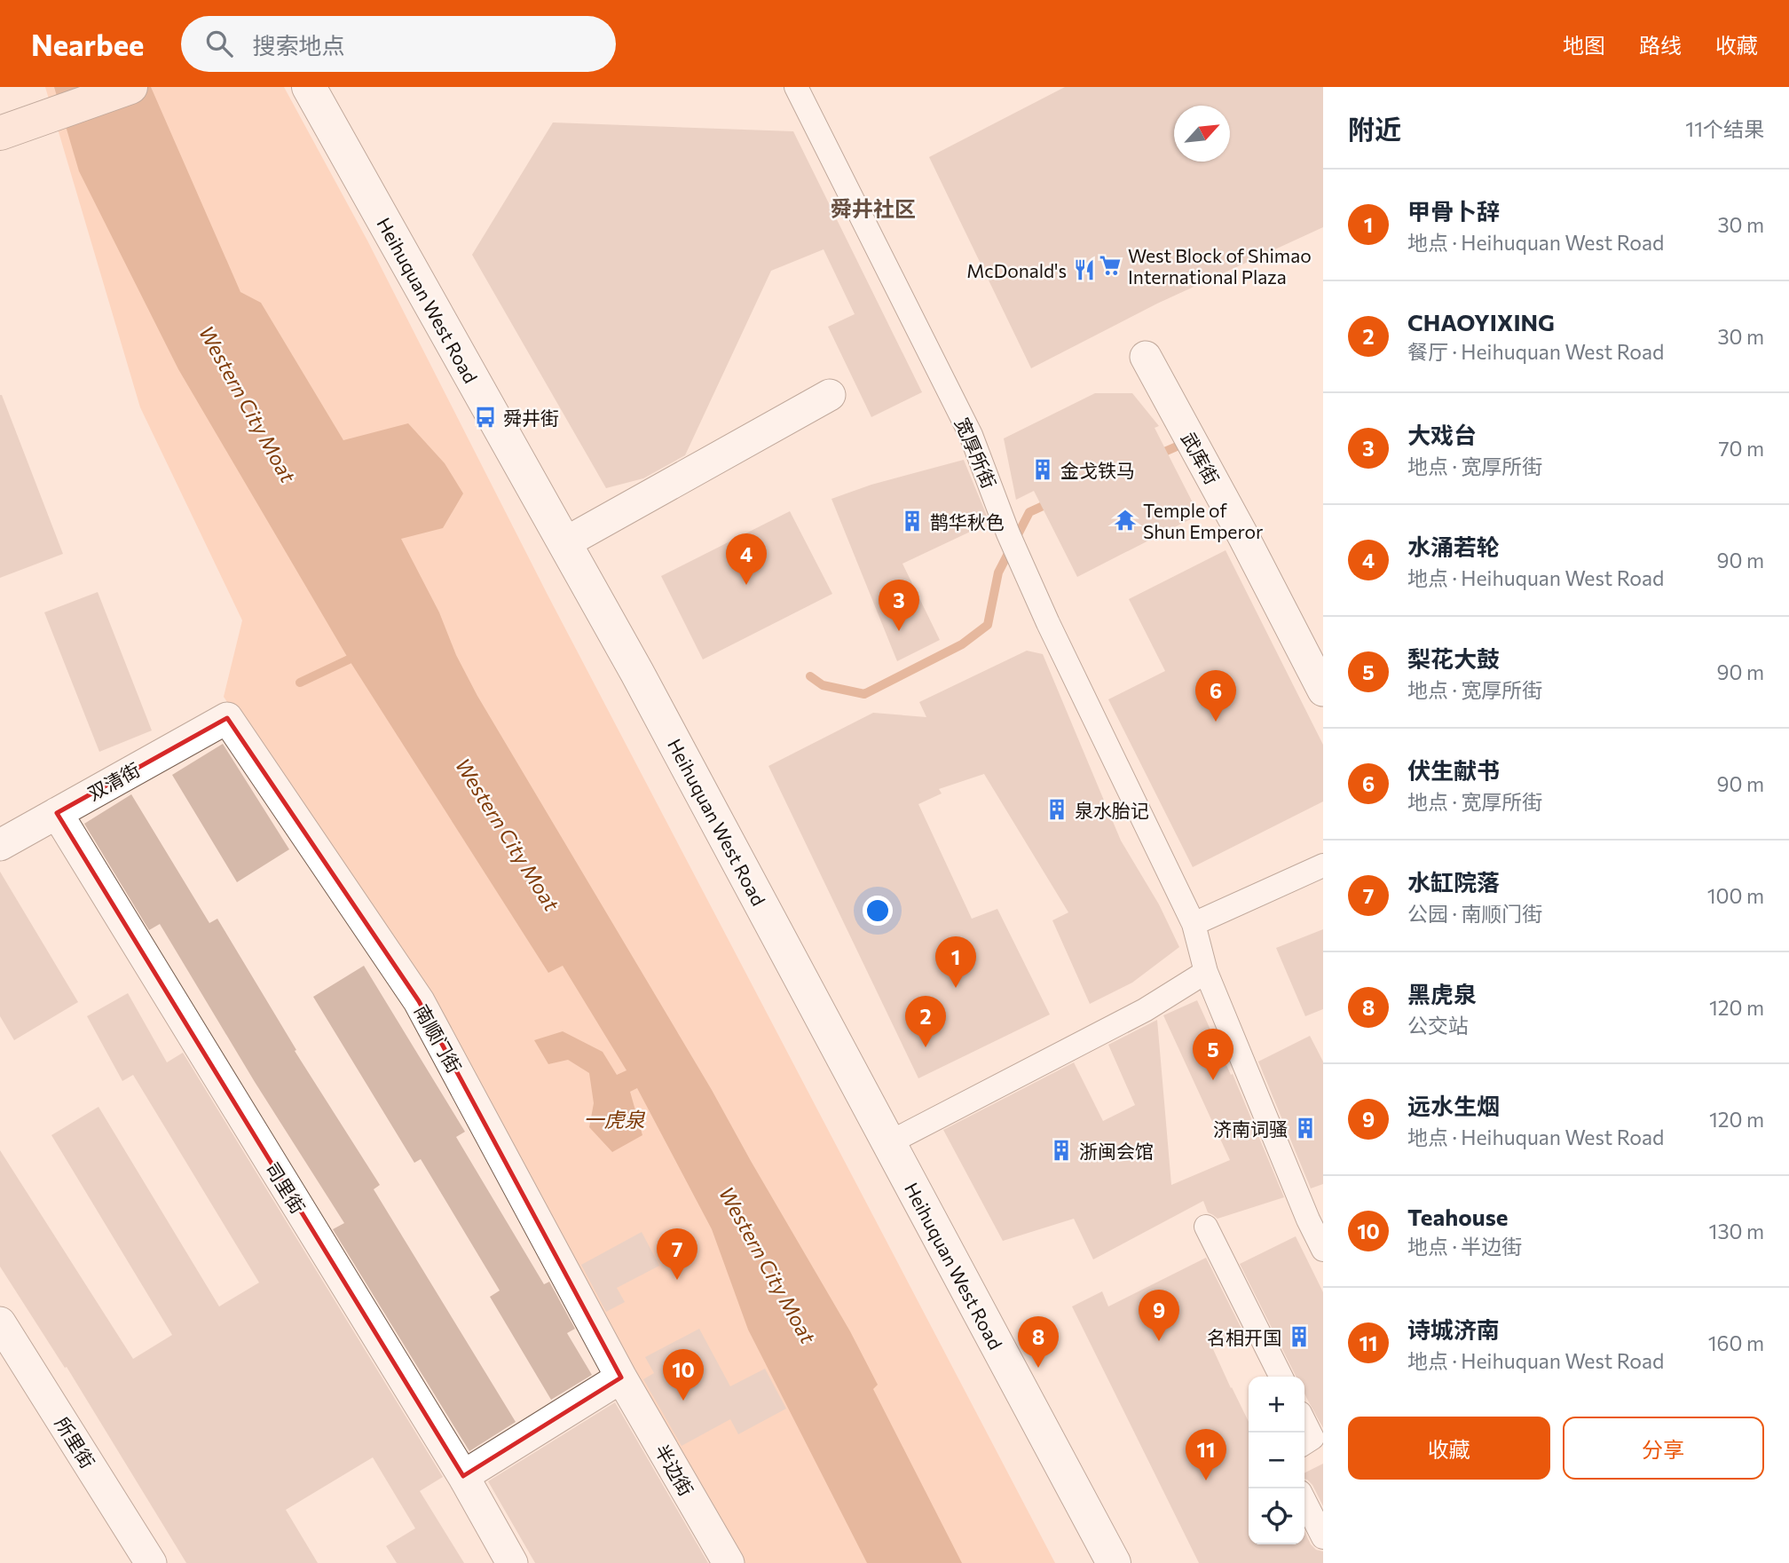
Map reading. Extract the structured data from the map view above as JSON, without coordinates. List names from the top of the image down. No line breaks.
{"streets":{"street":["Heihuquan West Road","宽厚所街","武库街","双清街","南顺门街","司里街","所里街","半边街"]},"crossings":[["双清街","南顺门街"],["双清街","司里街"],["南顺门街","半边街"]],"districts":["舜井社区"],"water":["Western City Moat","一虎泉"],"places":{"supermarket":["West Block of Shimao International Plaza"],"restaurant":["McDonald's"],"bus stop":["舜井街"],"building":["金戈铁马","鹊华秋色","泉水胎记","济南词骚","浙闽会馆","名相开国"],"temple":["Temple of Shun Emperor"]},"north":"top right","page":{"header":"Nearbee","search":"搜索地点","nav":["地图","路线","收藏"],"heading":["附近","11个结果"],"list":[{"mark":"1","name":"甲骨卜辞","note":"地点 · Heihuquan West Road","value":"30 m"},{"mark":"2","name":"CHAOYIXING","note":"餐厅 · Heihuquan West Road","value":"30 m"},{"mark":"3","name":"大戏台","note":"地点 · 宽厚所街","value":"70 m"},{"mark":"4","name":"水涌若轮","note":"地点 · Heihuquan West Road","value":"90 m"},{"mark":"5","name":"梨花大鼓","note":"地点 · 宽厚所街","value":"90 m"},{"mark":"6","name":"伏生献书","note":"地点 · 宽厚所街","value":"90 m"},{"mark":"7","name":"水缸院落","note":"公园 · 南顺门街","value":"100 m"},{"mark":"8","name":"黑虎泉","note":"公交站","value":"120 m"},{"mark":"9","name":"远水生烟","note":"地点 · Heihuquan West Road","value":"120 m"},{"mark":"10","name":"Teahouse","note":"地点 · 半边街","value":"130 m"},{"mark":"11","name":"诗城济南","note":"地点 · Heihuquan West Road","value":"160 m"}],"pins":["4","3","6","1","2","5","7","9","8","10","11"],"map_buttons":["+","−"],"buttons":["收藏","分享"]}}
